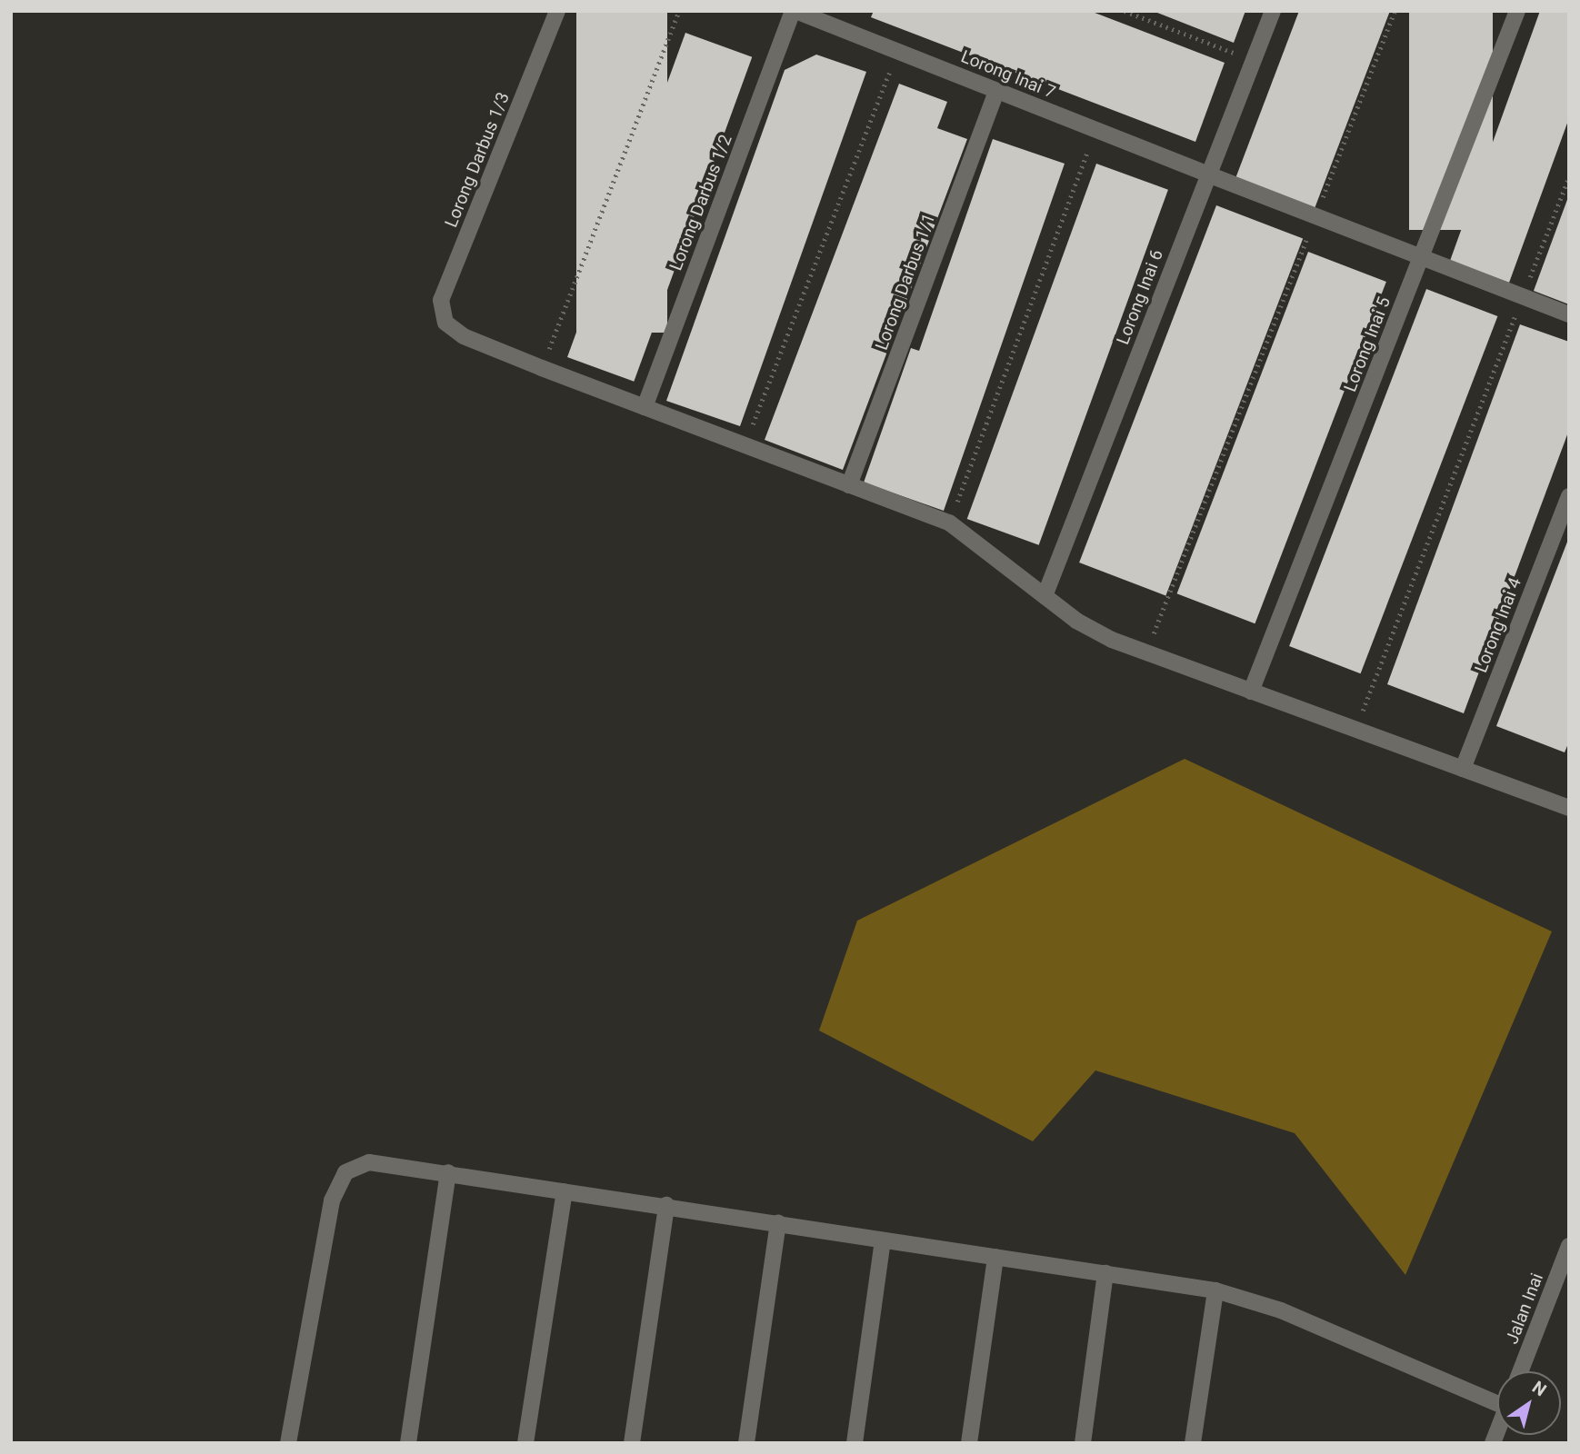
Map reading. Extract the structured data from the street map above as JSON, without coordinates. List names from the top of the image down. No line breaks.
{"streets":{"street":["Lorong Inai 7","Lorong Darbus 1/3","Lorong Darbus 1/2","Lorong Darbus 1/1","Lorong Inai 6","Lorong Inai 5","Lorong Inai 4","Jalan Inai"]},"crossings":[["Lorong Inai 7","Lorong Darbus 1/2"],["Lorong Inai 7","Lorong Darbus 1/1"],["Lorong Inai 7","Lorong Inai 6"],["Lorong Inai 7","Lorong Inai 5"]],"north":"top right"}
